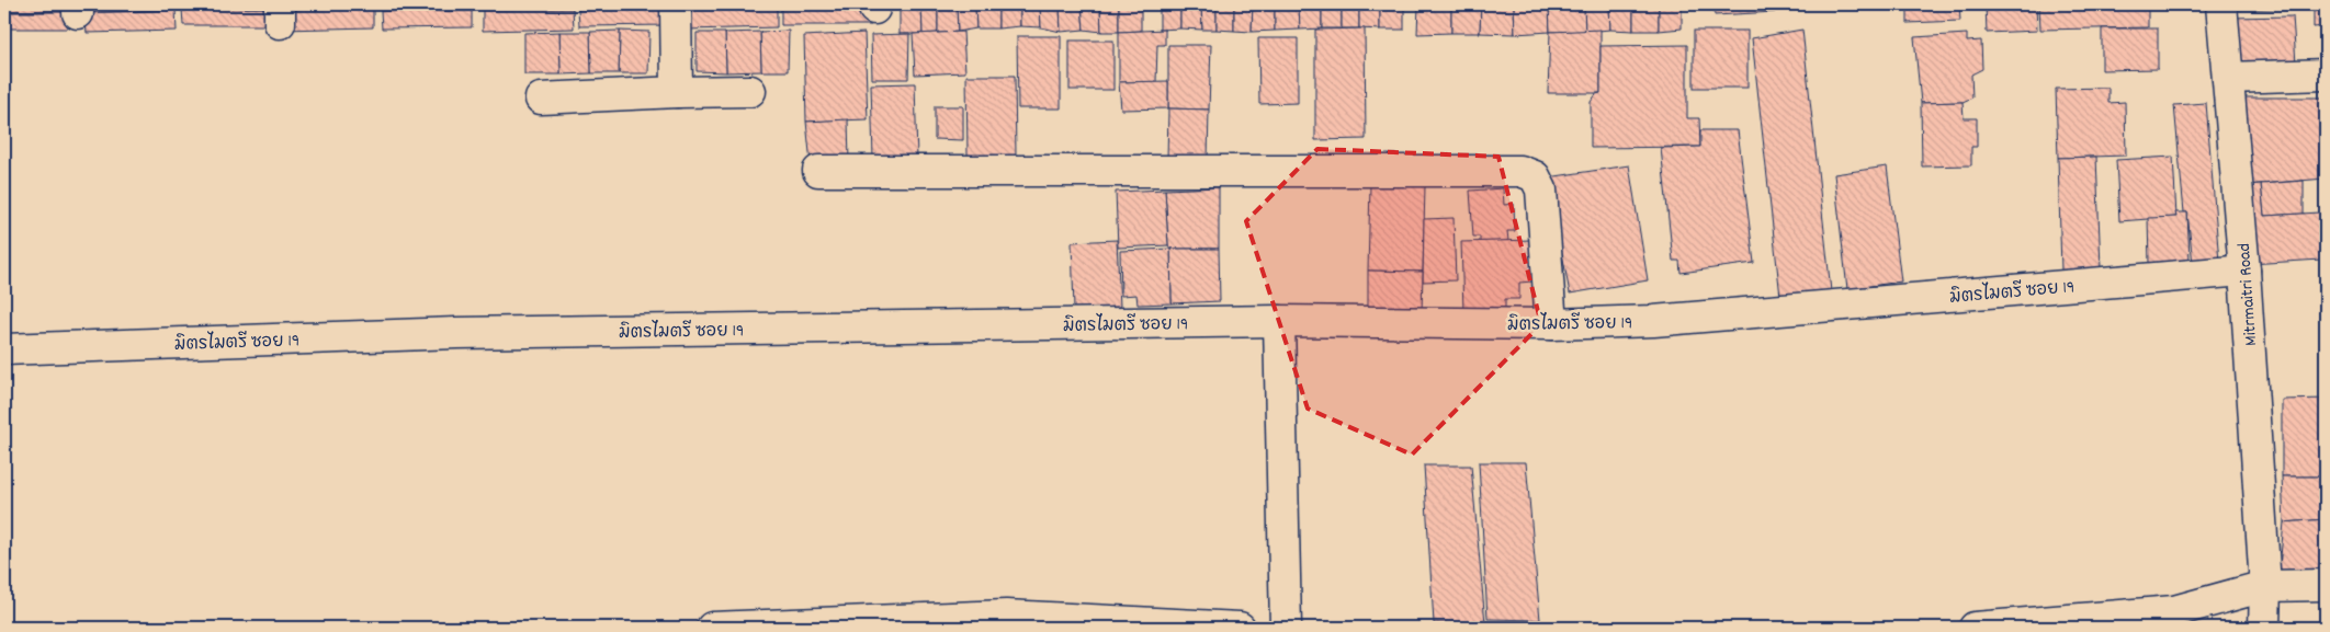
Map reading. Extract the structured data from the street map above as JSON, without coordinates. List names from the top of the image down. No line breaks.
{"streets":{"street":["มิตรไมตรี ซอย 19","Mitrmaitri Road"]},"crossings":[["มิตรไมตรี ซอย 19","Mitrmaitri Road"]]}
